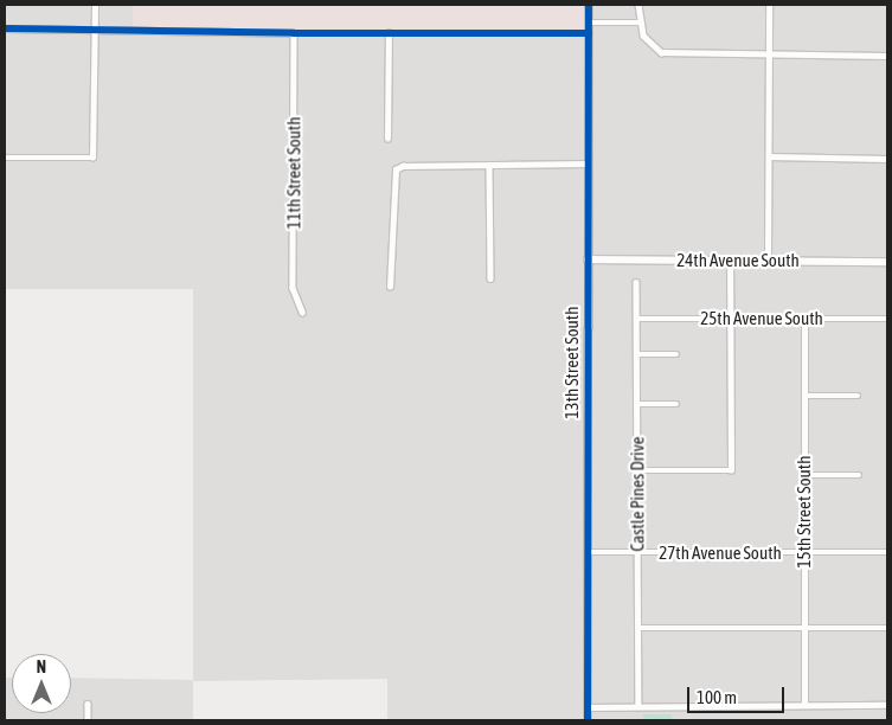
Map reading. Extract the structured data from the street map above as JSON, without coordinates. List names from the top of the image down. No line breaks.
{"streets":{"street":["11th Street South","24th Avenue South","25th Avenue South","13th Street South","Castle Pines Drive","15th Street South","27th Avenue South"]},"crossings":[["24th Avenue South","13th Street South"],["25th Avenue South","Castle Pines Drive"],["25th Avenue South","15th Street South"],["13th Street South","27th Avenue South"],["Castle Pines Drive","27th Avenue South"],["15th Street South","27th Avenue South"]],"scale_bar":"100 m","north":"top"}
